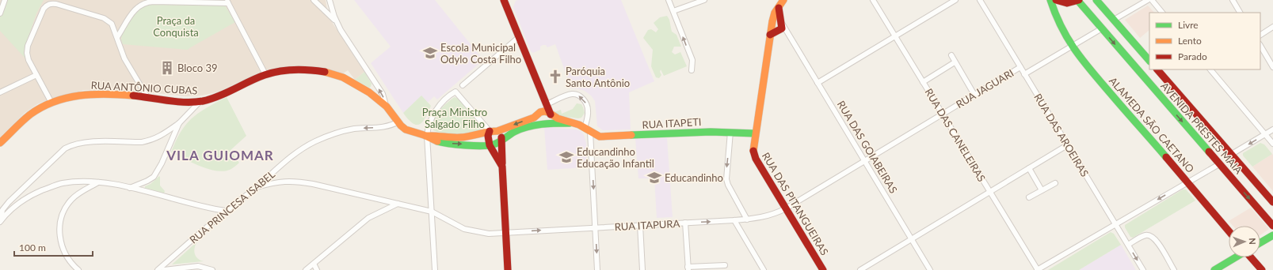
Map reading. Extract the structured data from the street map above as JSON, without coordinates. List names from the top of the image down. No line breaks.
{"streets":{"main road":["RUA ANTÔNIO CUBAS","RUA ITAPETI","ALAMEDA SÃO CAETANO","AVENIDA PRESTES MAIA","RUA DAS PITANGUEIRAS"],"street":["RUA JAGUARI","RUA DAS CANELEIRAS","RUA DAS AROEIRAS","RUA DAS GOIABEIRAS","RUA PRINCESA ISABEL","RUA ITAPURA"]},"crossings":[["RUA ANTÔNIO CUBAS","RUA PRINCESA ISABEL"],["RUA JAGUARI","ALAMEDA SÃO CAETANO"],["RUA JAGUARI","AVENIDA PRESTES MAIA"],["RUA JAGUARI","RUA DAS CANELEIRAS"],["RUA JAGUARI","RUA DAS AROEIRAS"],["RUA JAGUARI","RUA DAS GOIABEIRAS"],["RUA JAGUARI","RUA DAS PITANGUEIRAS"],["RUA JAGUARI","RUA ITAPURA"],["RUA ITAPETI","RUA DAS PITANGUEIRAS"],["RUA DAS GOIABEIRAS","RUA DAS PITANGUEIRAS"],["RUA DAS PITANGUEIRAS","RUA ITAPURA"]],"one_way":["RUA PRINCESA ISABEL"],"districts":["VILA GUIOMAR"],"parks":["Praça da Conquista","Praça Ministro Salgado Filho"],"places":{"school or university":["Escola Municipal Odylo Costa Filho","Educandinho Educação Infantil","Educandinho"],"building":["Bloco 39"],"church":["Paróquia Santo Antônio"]},"legend":["Livre","Lento","Parado"],"scale_bar":"100 m","north":"right"}
